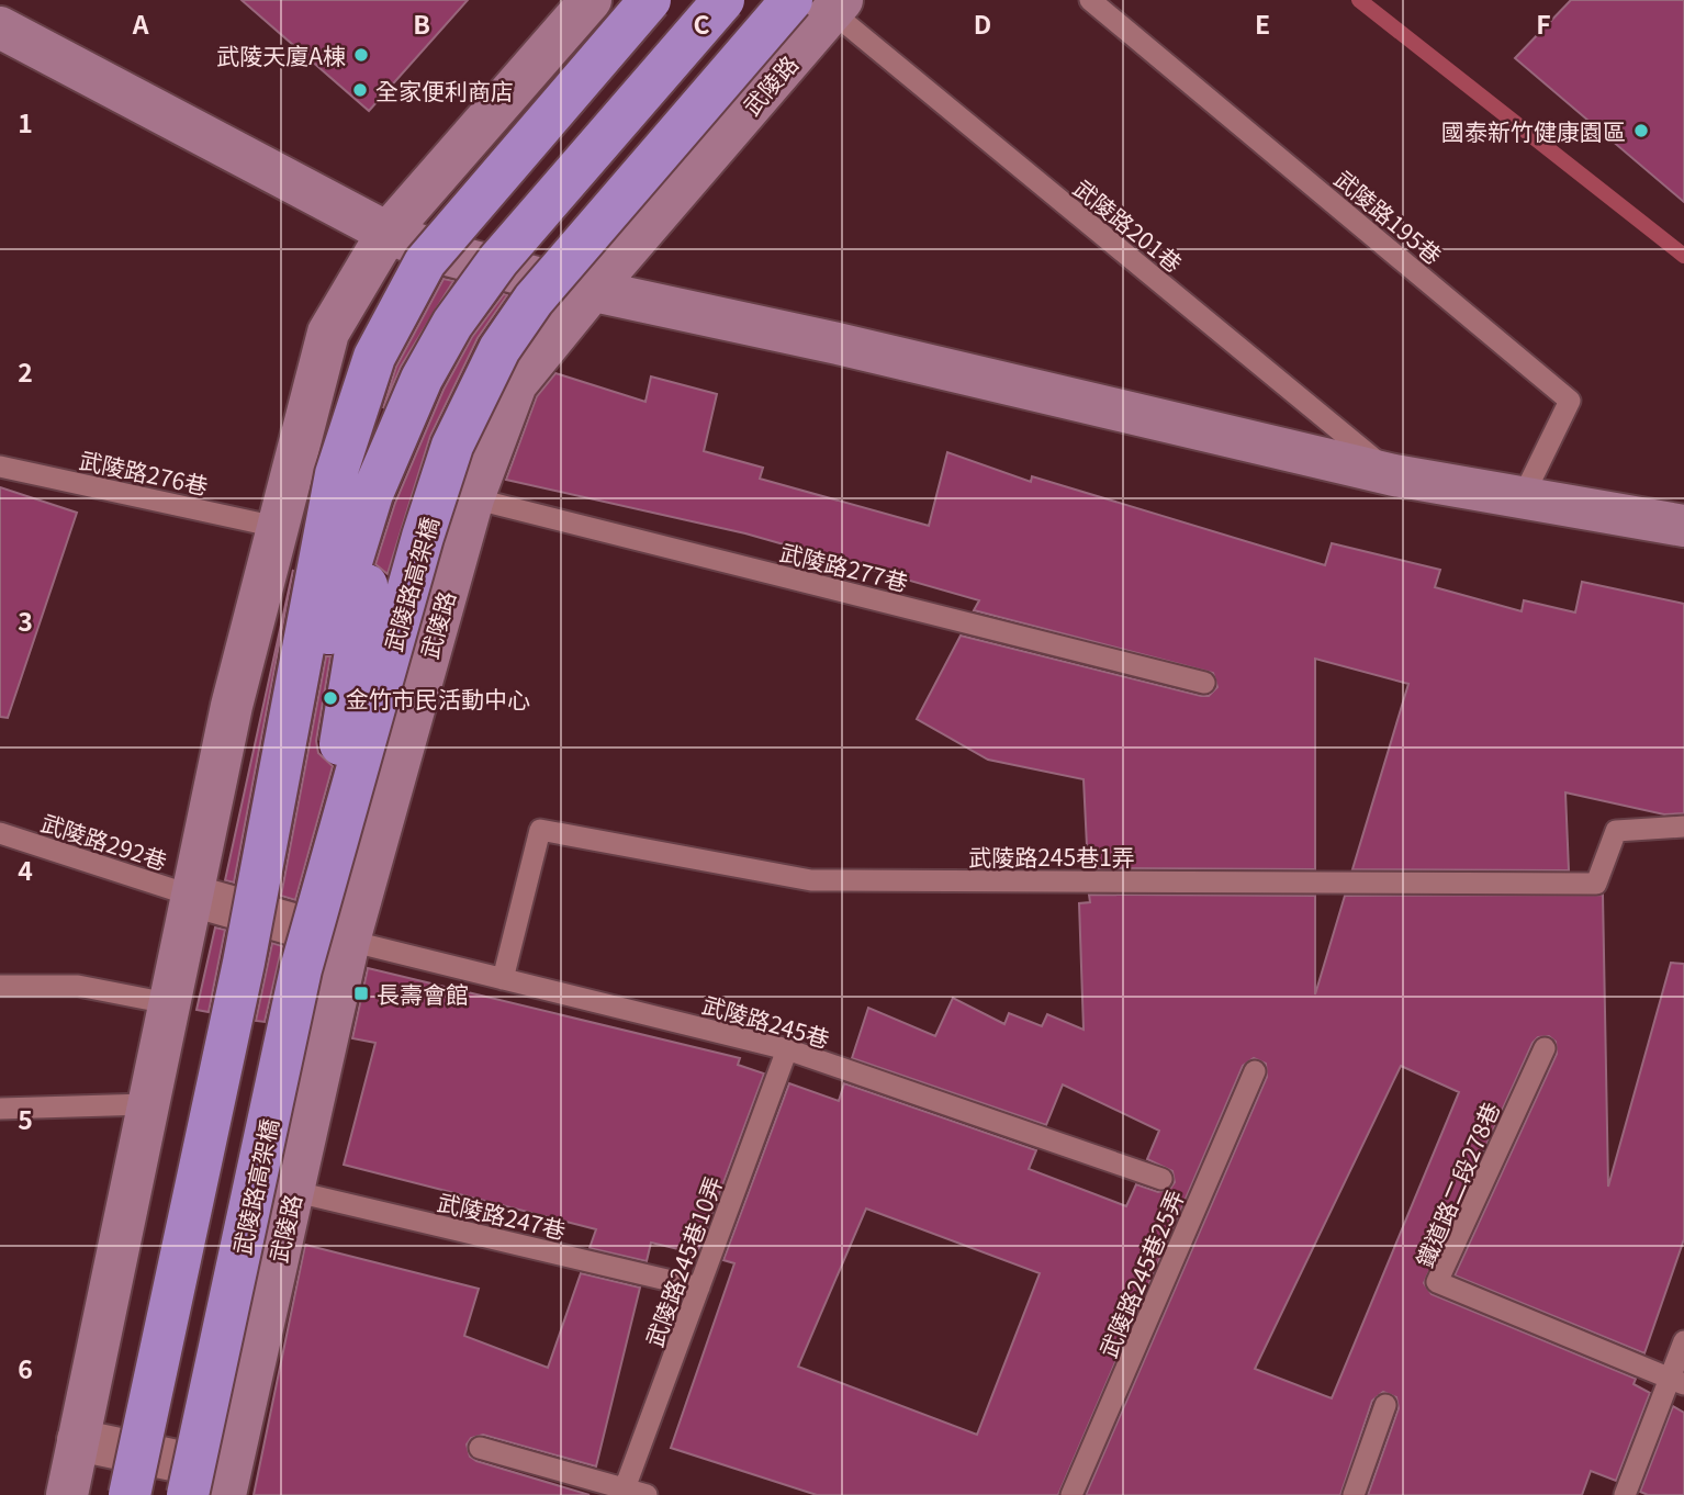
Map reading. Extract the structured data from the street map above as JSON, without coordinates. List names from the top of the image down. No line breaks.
{"streets":{"highway":["武陵路高架橋"],"street":["武陵路"],"lane":["武陵路195巷","武陵路201巷","武陵路276巷","武陵路277巷","武陵路292巷","武陵路245巷1弄","武陵路245巷","鐵道路二段278巷","武陵路247巷","武陵路245巷10弄","武陵路245巷25弄"]},"crossings":[["武陵路","武陵路201巷"],["武陵路","武陵路277巷"],["武陵路","武陵路245巷"],["武陵路","武陵路247巷"],["武陵路245巷1弄","武陵路245巷"],["武陵路245巷","武陵路245巷10弄"],["武陵路247巷","武陵路245巷10弄"]],"places":{"other":["武陵天廈A棟","全家便利商店","國泰新竹健康園區","金竹市民活動中心"],"transit":["長壽會館"]},"grid":{"columns":["A","B","C","D","E","F"],"rows":["1","2","3","4","5","6"]}}
